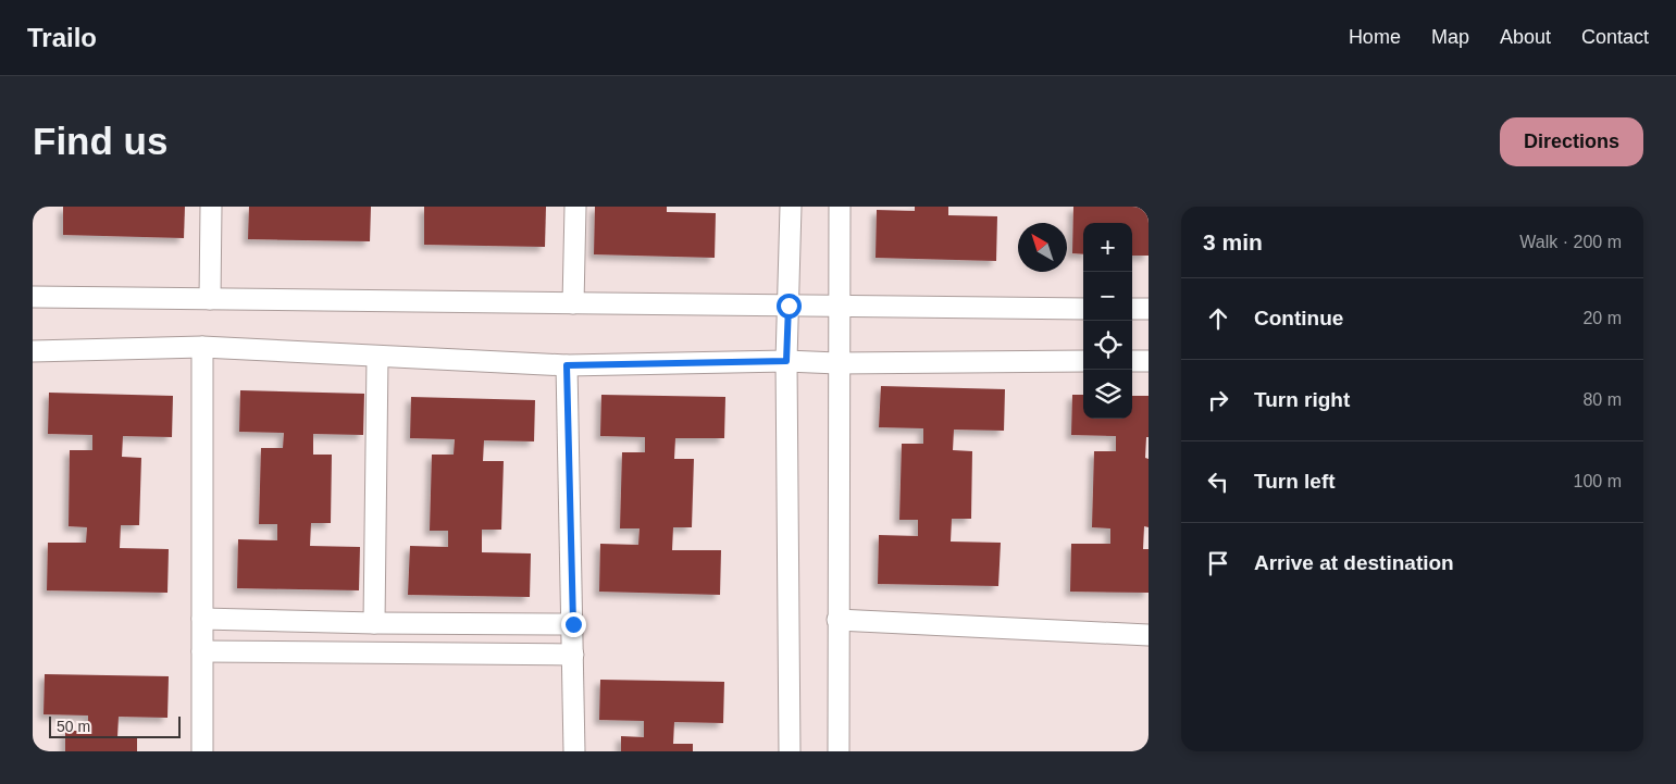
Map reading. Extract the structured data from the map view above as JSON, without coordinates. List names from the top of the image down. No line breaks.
{"scale_bar":"50 m","north":"top left","page":{"header":"Trailo","nav":["Home","Map","About","Contact"],"buttons":"Directions","title":"Find us","heading":["3 min","Walk · 200 m"],"map_buttons":["+","−"],"list":[["Continue","20 m"],["Turn right","80 m"],["Turn left","100 m"],"Arrive at destination"],"scale":"50 m"}}
